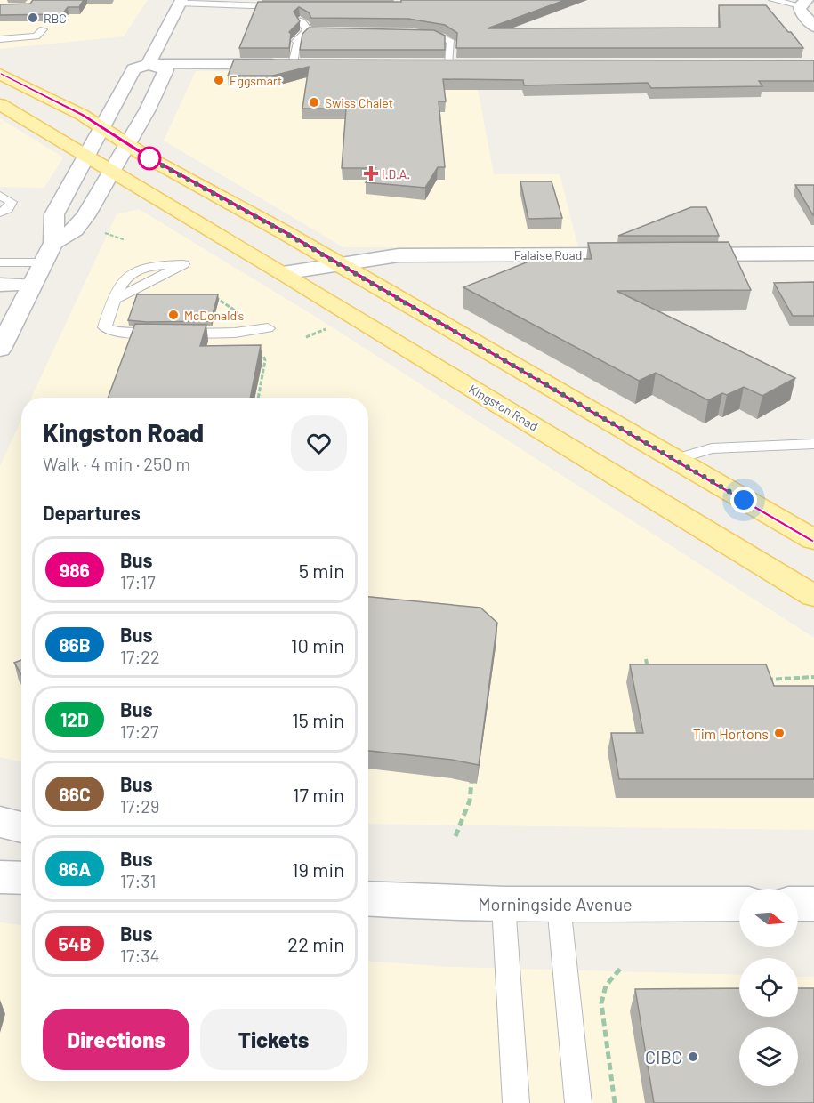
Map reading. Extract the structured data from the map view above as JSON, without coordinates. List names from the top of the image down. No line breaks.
{"streets":{"main road":["Falaise Road","Kingston Road","Morningside Avenue"]},"crossings":[["Falaise Road","Kingston Road"]],"places":{"other":["RBC","Eggsmart","Swiss Chalet","McDonald's","Tim Hortons","CIBC"],"health":["I.D.A."]},"lines":["bus line 986"],"north":"right","page":{"heading":[["Kingston Road","Walk · 4 min · 250 m"],"Departures"],"list":[{"mark":"986","name":"Bus","note":"17:17","value":"5 min"},{"mark":"86B","name":"Bus","note":"17:22","value":"10 min"},{"mark":"12D","name":"Bus","note":"17:27","value":"15 min"},{"mark":"86C","name":"Bus","note":"17:29","value":"17 min"},{"mark":"86A","name":"Bus","note":"17:31","value":"19 min"},{"mark":"54B","name":"Bus","note":"17:34","value":"22 min"}],"buttons":["Directions","Tickets"]}}
